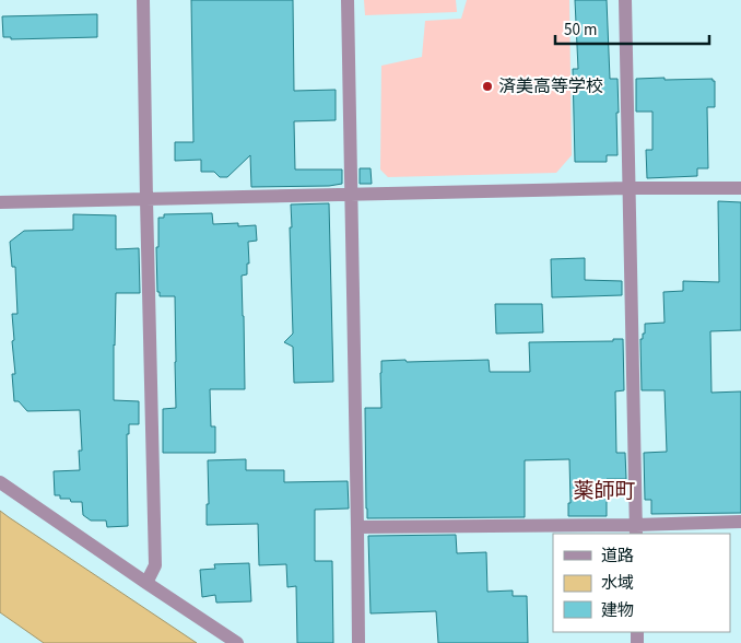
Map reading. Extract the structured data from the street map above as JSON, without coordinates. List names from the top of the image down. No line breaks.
{"districts":["薬師町"],"places":["済美高等学校"],"legend":["道路","水域","建物"],"scale_bar":"50 m"}
